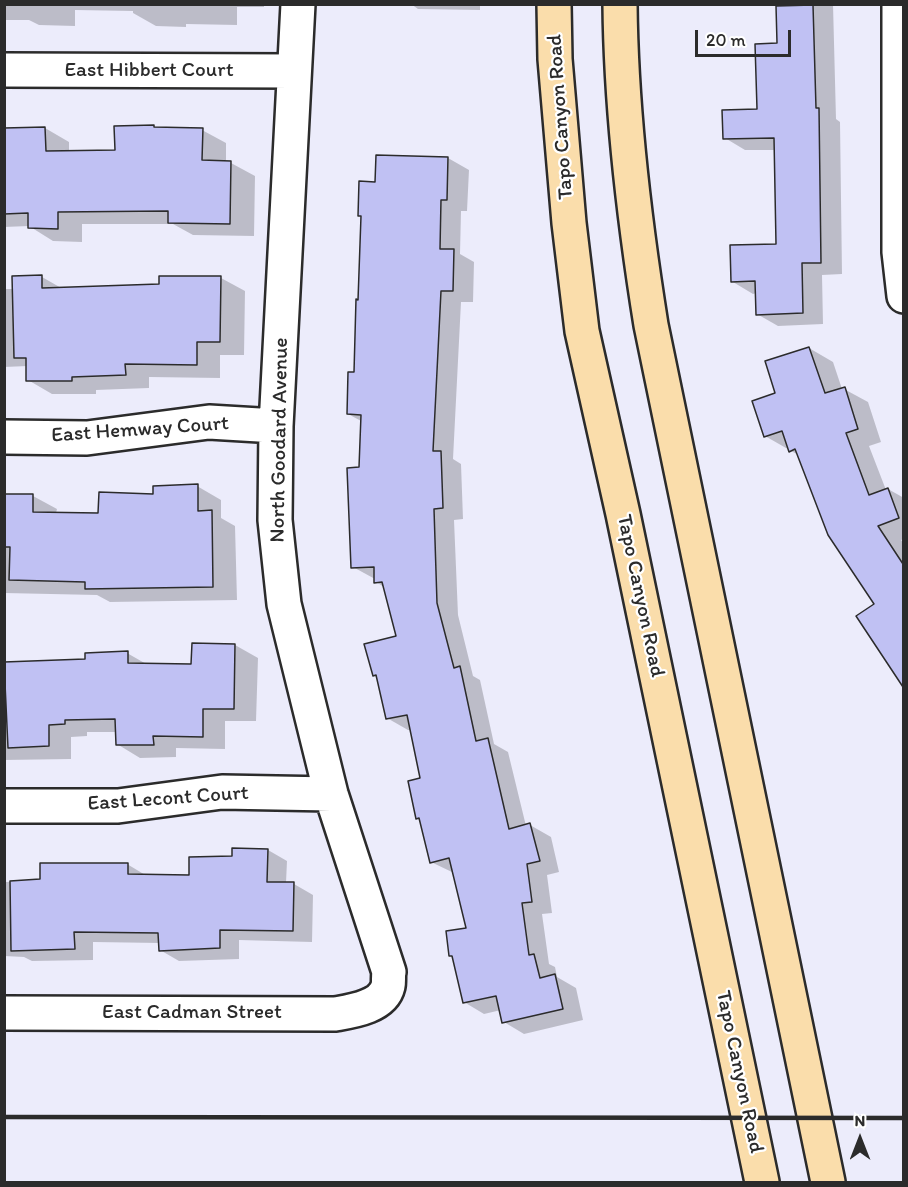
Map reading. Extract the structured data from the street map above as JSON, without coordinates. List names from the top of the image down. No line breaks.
{"streets":{"main road":["Tapo Canyon Road"],"street":["East Hibbert Court","East Hemway Court","North Goodard Avenue","East Lecont Court","East Cadman Street"]},"crossings":[["East Hibbert Court","North Goodard Avenue"],["East Hemway Court","North Goodard Avenue"],["North Goodard Avenue","East Lecont Court"],["North Goodard Avenue","East Cadman Street"]],"scale_bar":"20 m","north":"top"}
